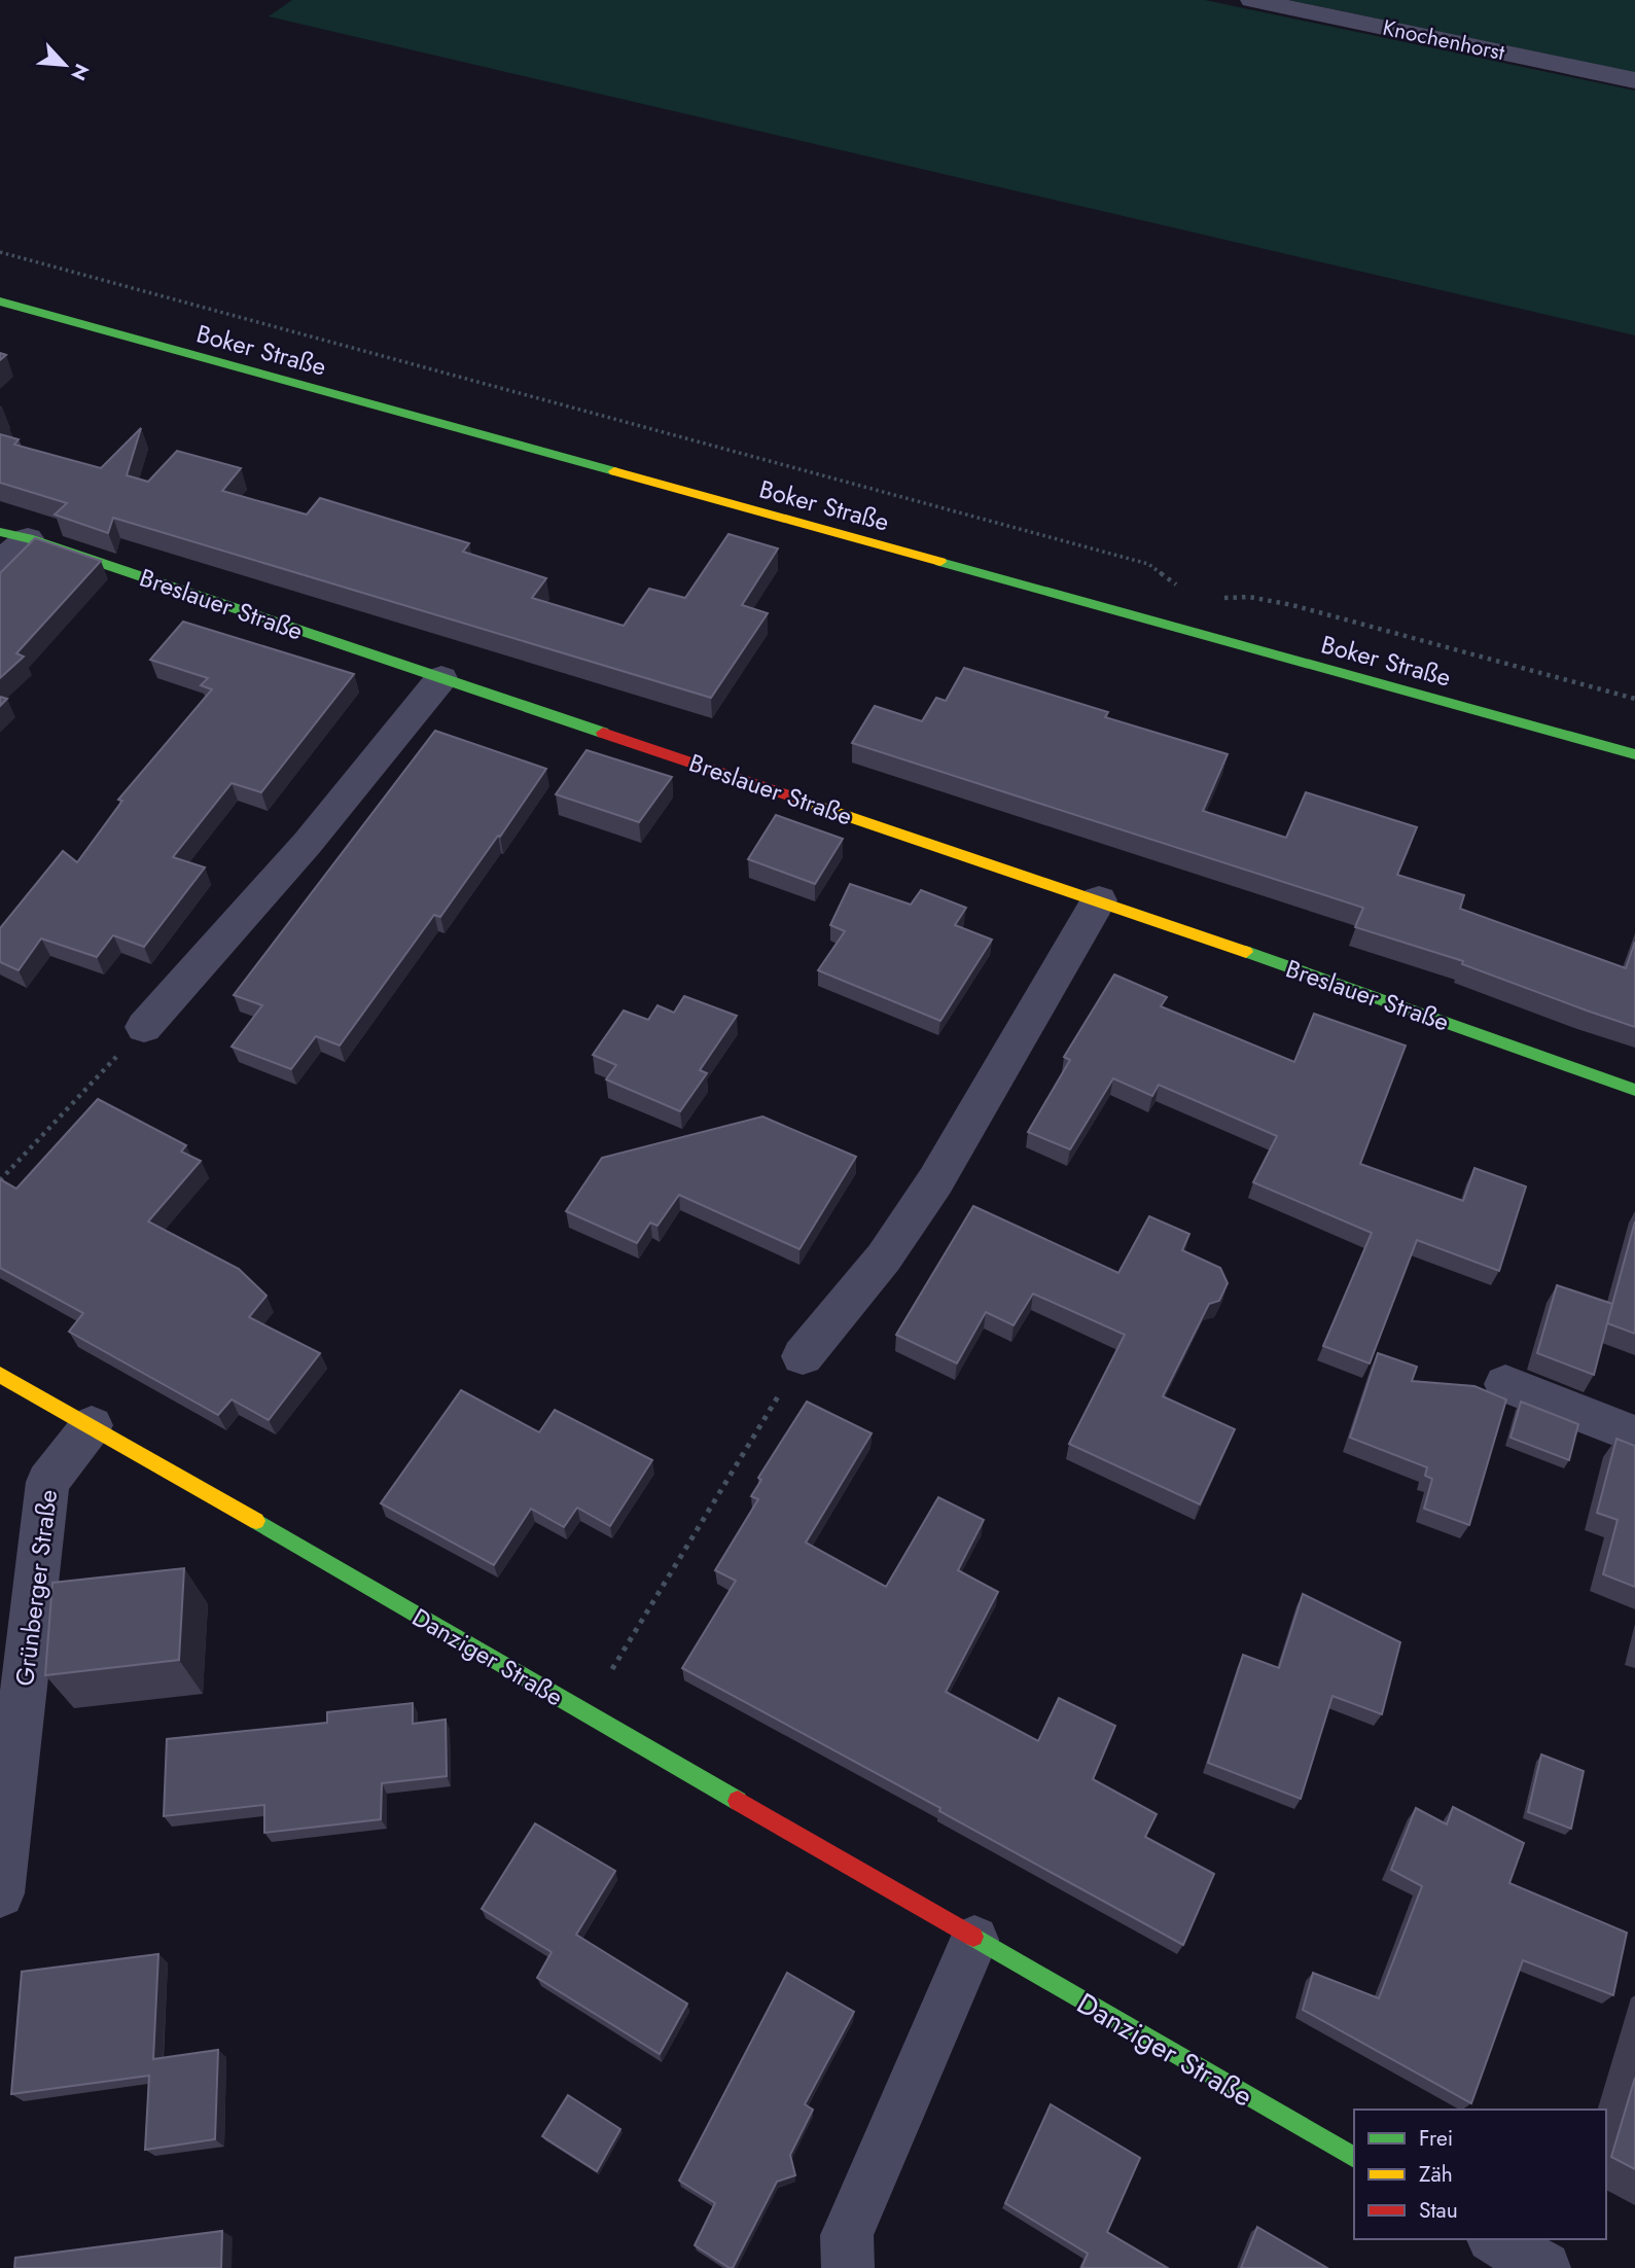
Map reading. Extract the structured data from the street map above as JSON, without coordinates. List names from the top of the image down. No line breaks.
{"streets":{"street":["Knochenhorst","Boker Straße","Breslauer Straße","Grünberger Straße","Danziger Straße"]},"crossings":[["Grünberger Straße","Danziger Straße"]],"legend":["Frei","Zäh","Stau"],"north":"bottom right"}
